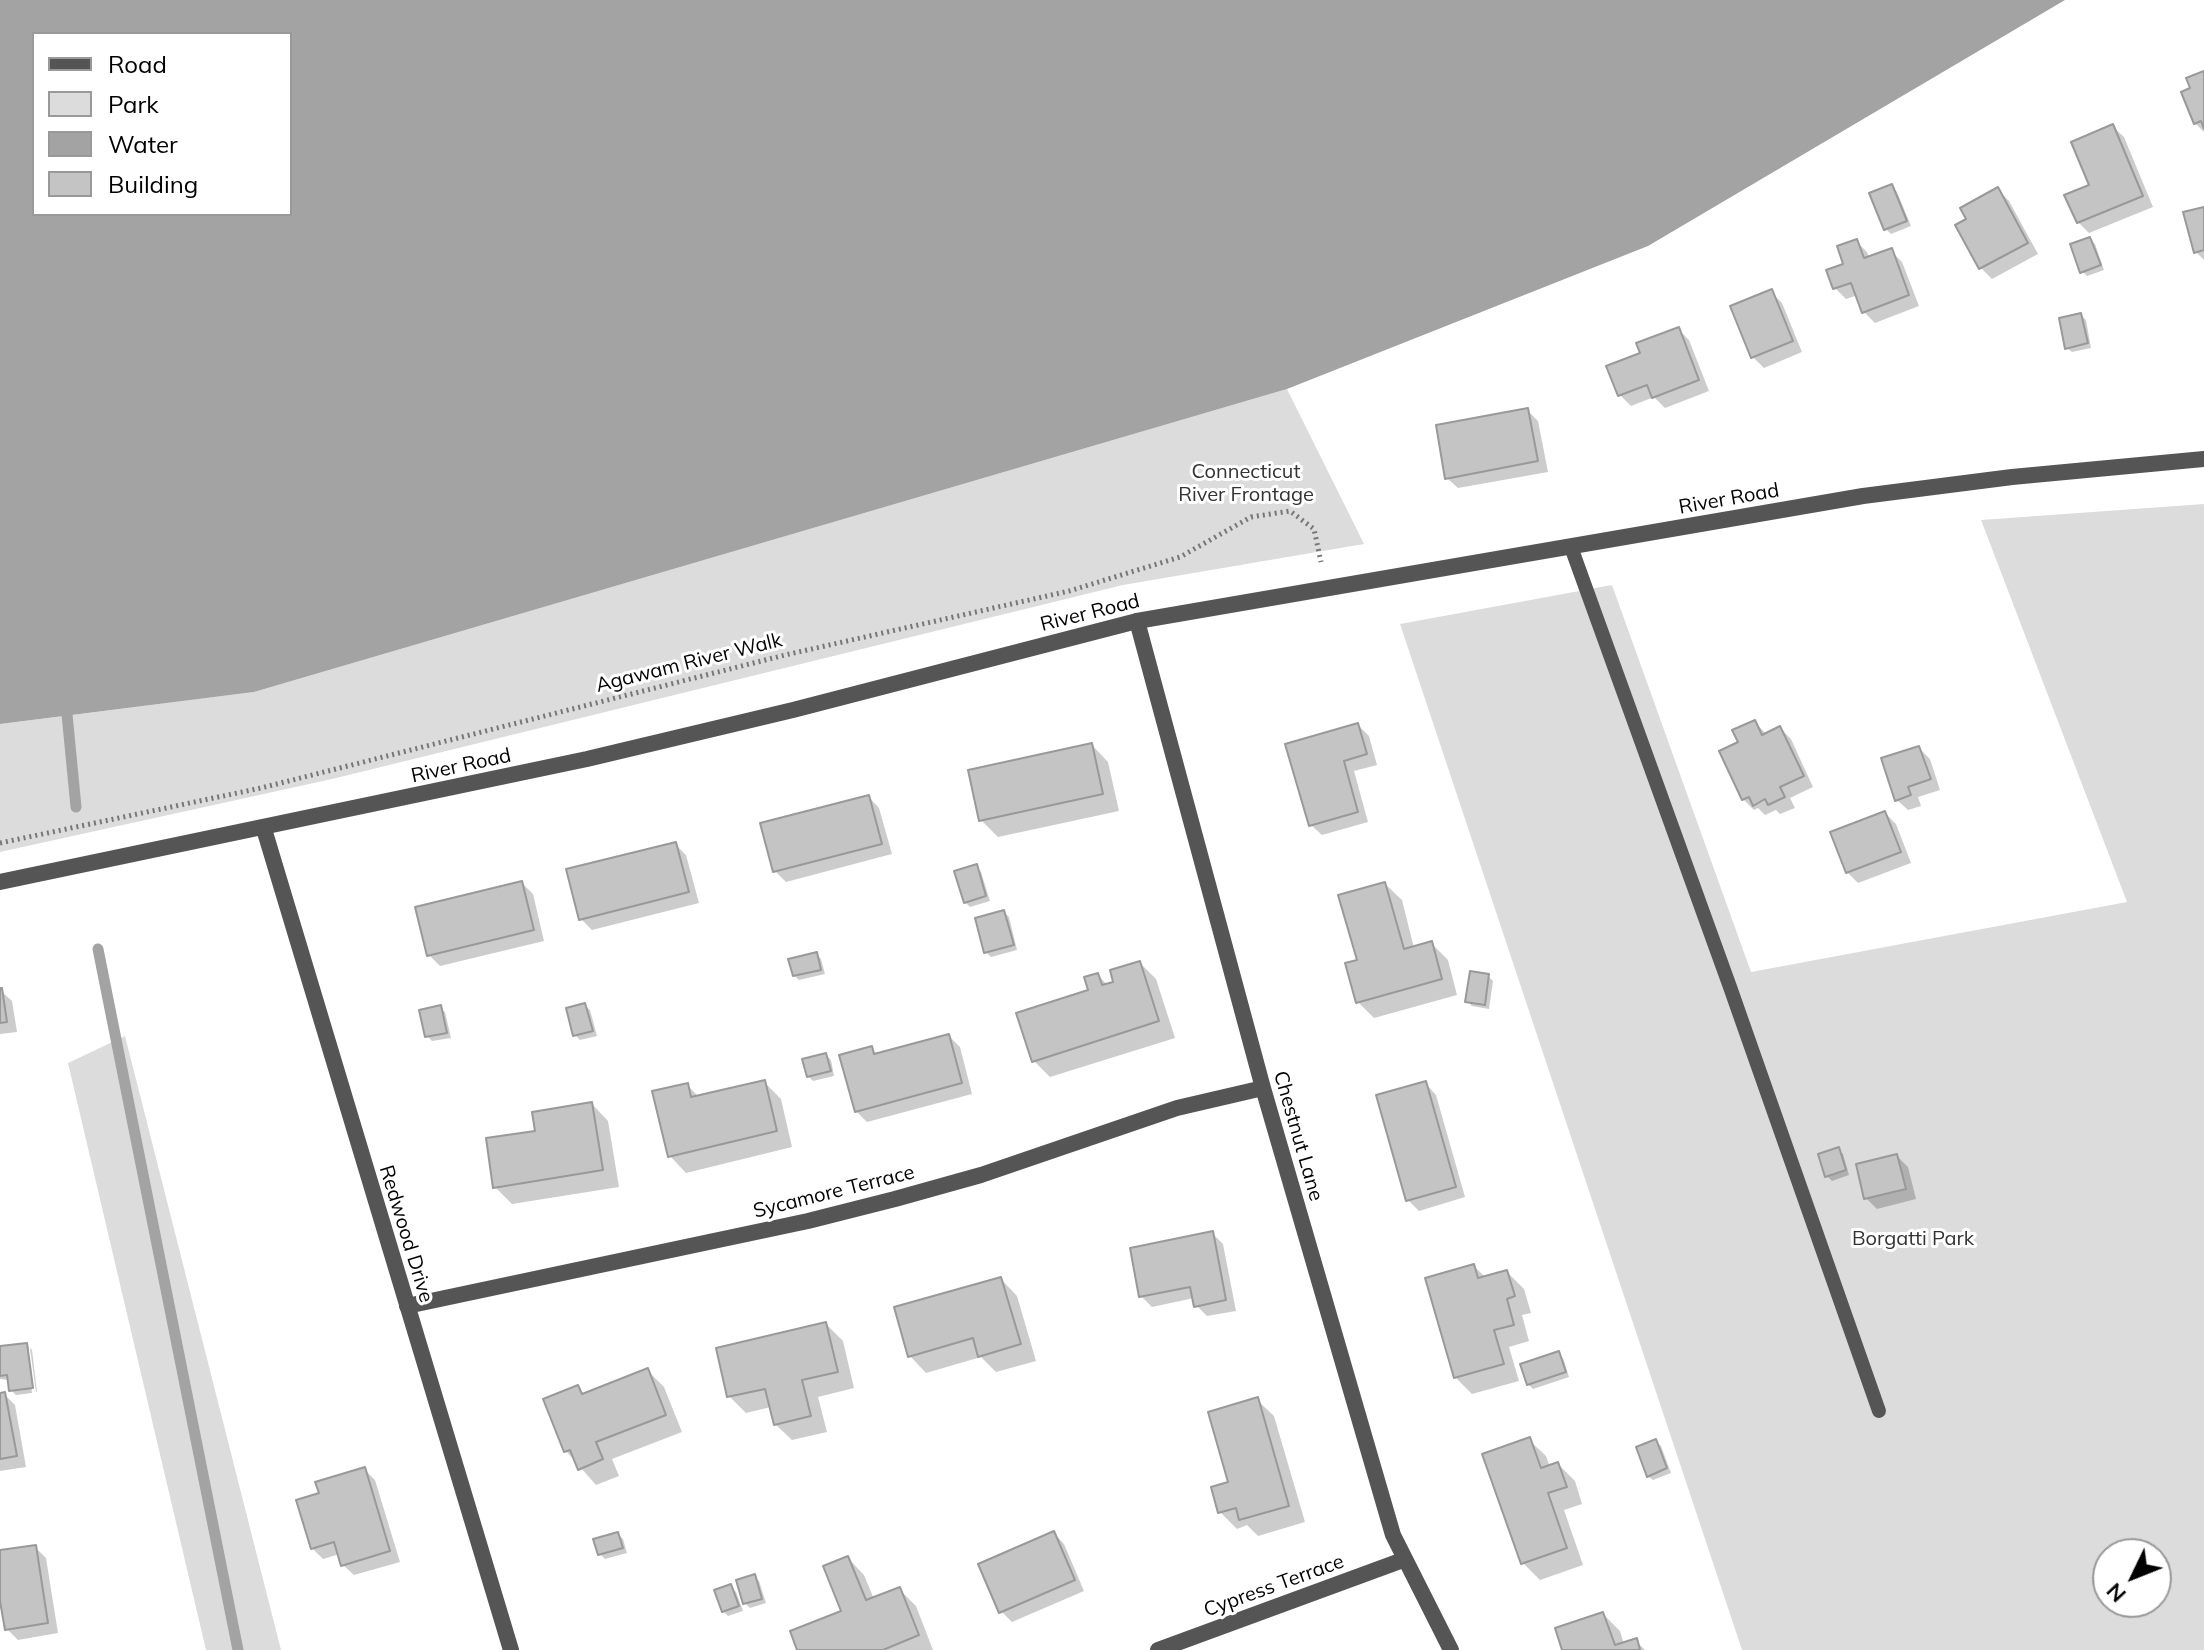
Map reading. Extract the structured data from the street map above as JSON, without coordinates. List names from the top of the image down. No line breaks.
{"streets":{"street":["River Road","Chestnut Lane","Sycamore Terrace","Redwood Drive","Cypress Terrace"],"path":["Agawam River Walk"]},"crossings":[["River Road","Agawam River Walk"],["River Road","Chestnut Lane"],["River Road","Redwood Drive"],["Chestnut Lane","Sycamore Terrace"],["Chestnut Lane","Cypress Terrace"],["Sycamore Terrace","Redwood Drive"]],"parks":["Connecticut River Frontage","Borgatti Park"],"legend":["Road","Park","Water","Building"],"north":"bottom left"}
